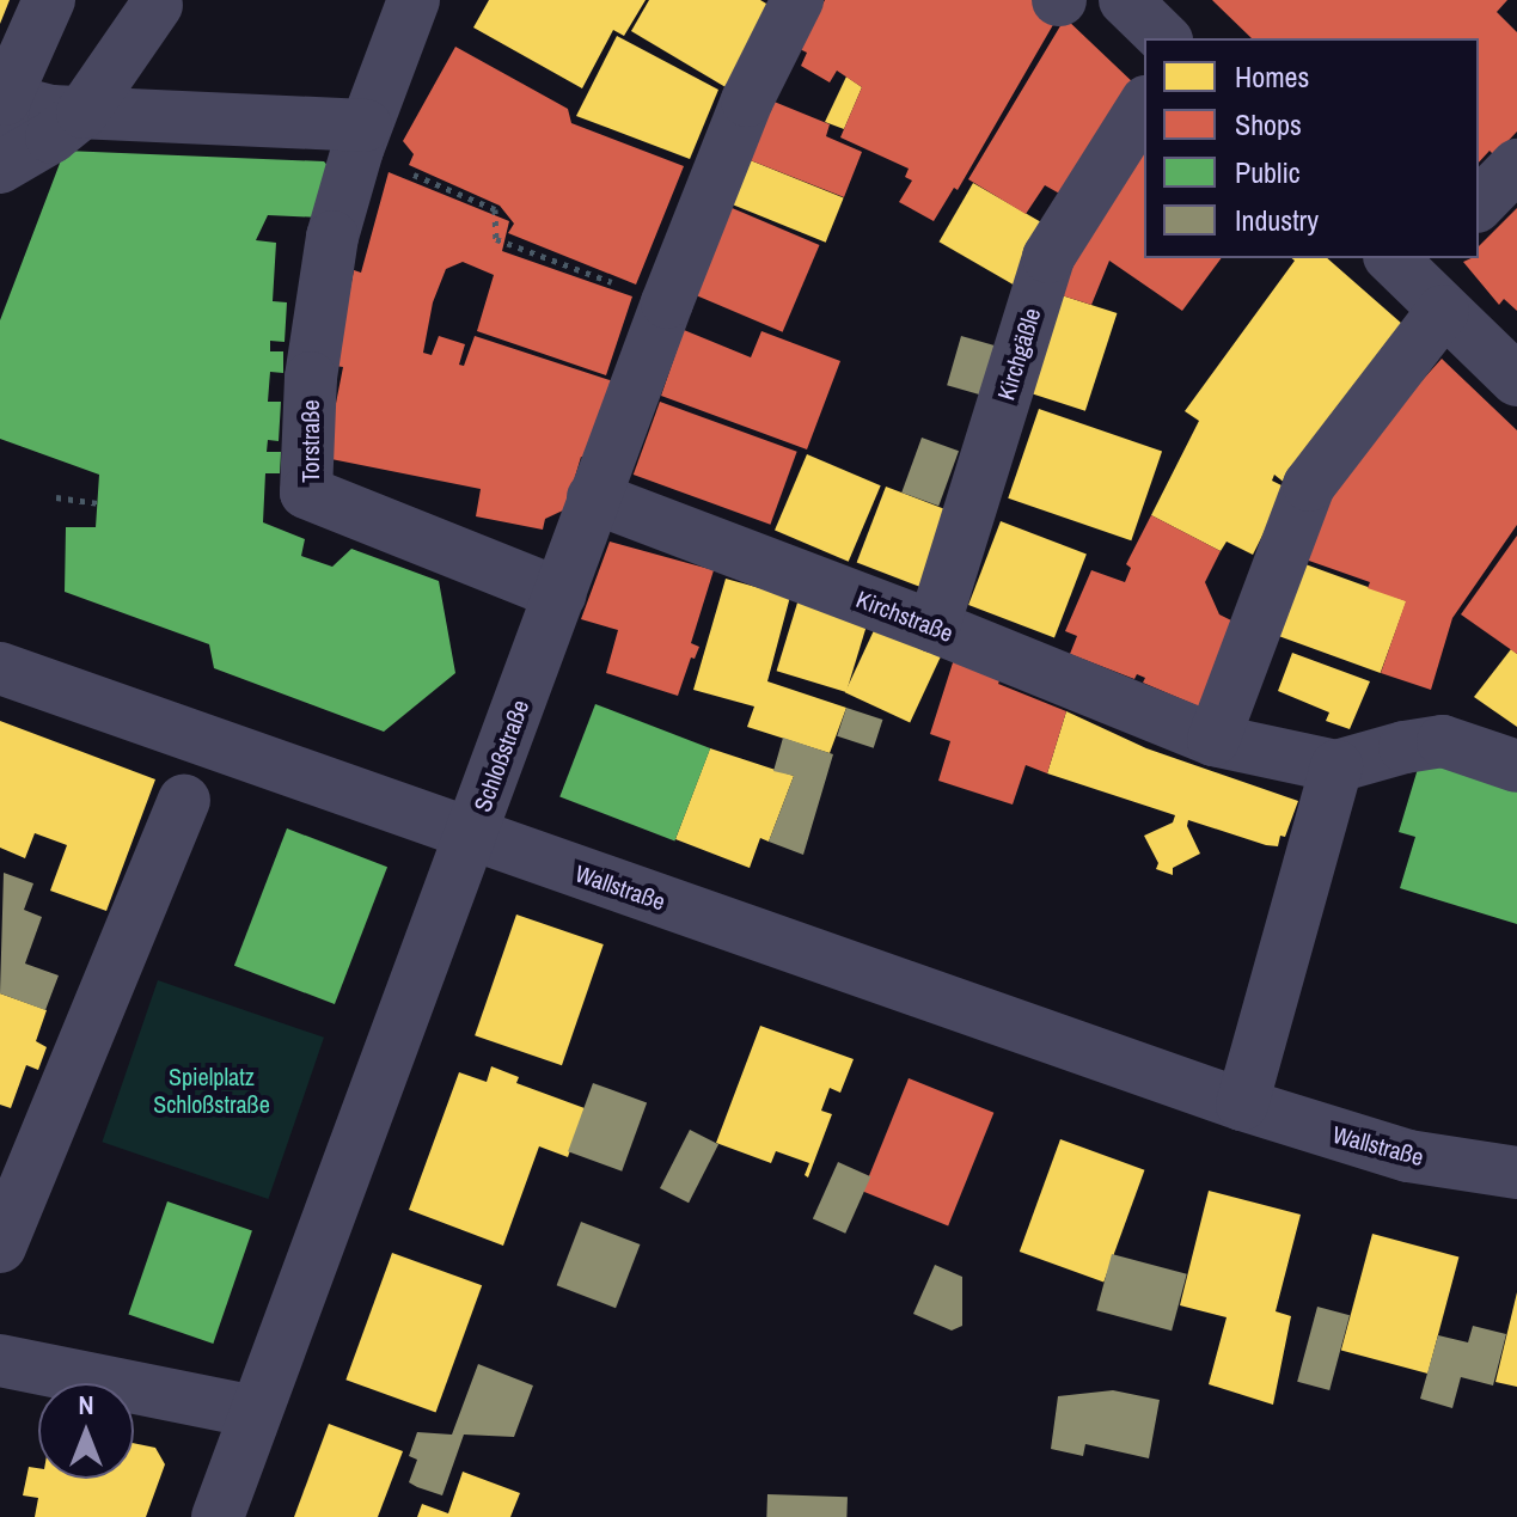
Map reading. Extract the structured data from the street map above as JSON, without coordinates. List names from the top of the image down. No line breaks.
{"streets":{"street":["Kirchgäßle","Torstraße","Kirchstraße","Schloßstraße","Wallstraße"]},"crossings":[["Kirchgäßle","Kirchstraße"],["Torstraße","Schloßstraße"],["Kirchstraße","Schloßstraße"],["Schloßstraße","Wallstraße"]],"parks":["Spielplatz Schloßstraße"],"legend":["Homes","Shops","Public","Industry"],"north":"top"}
